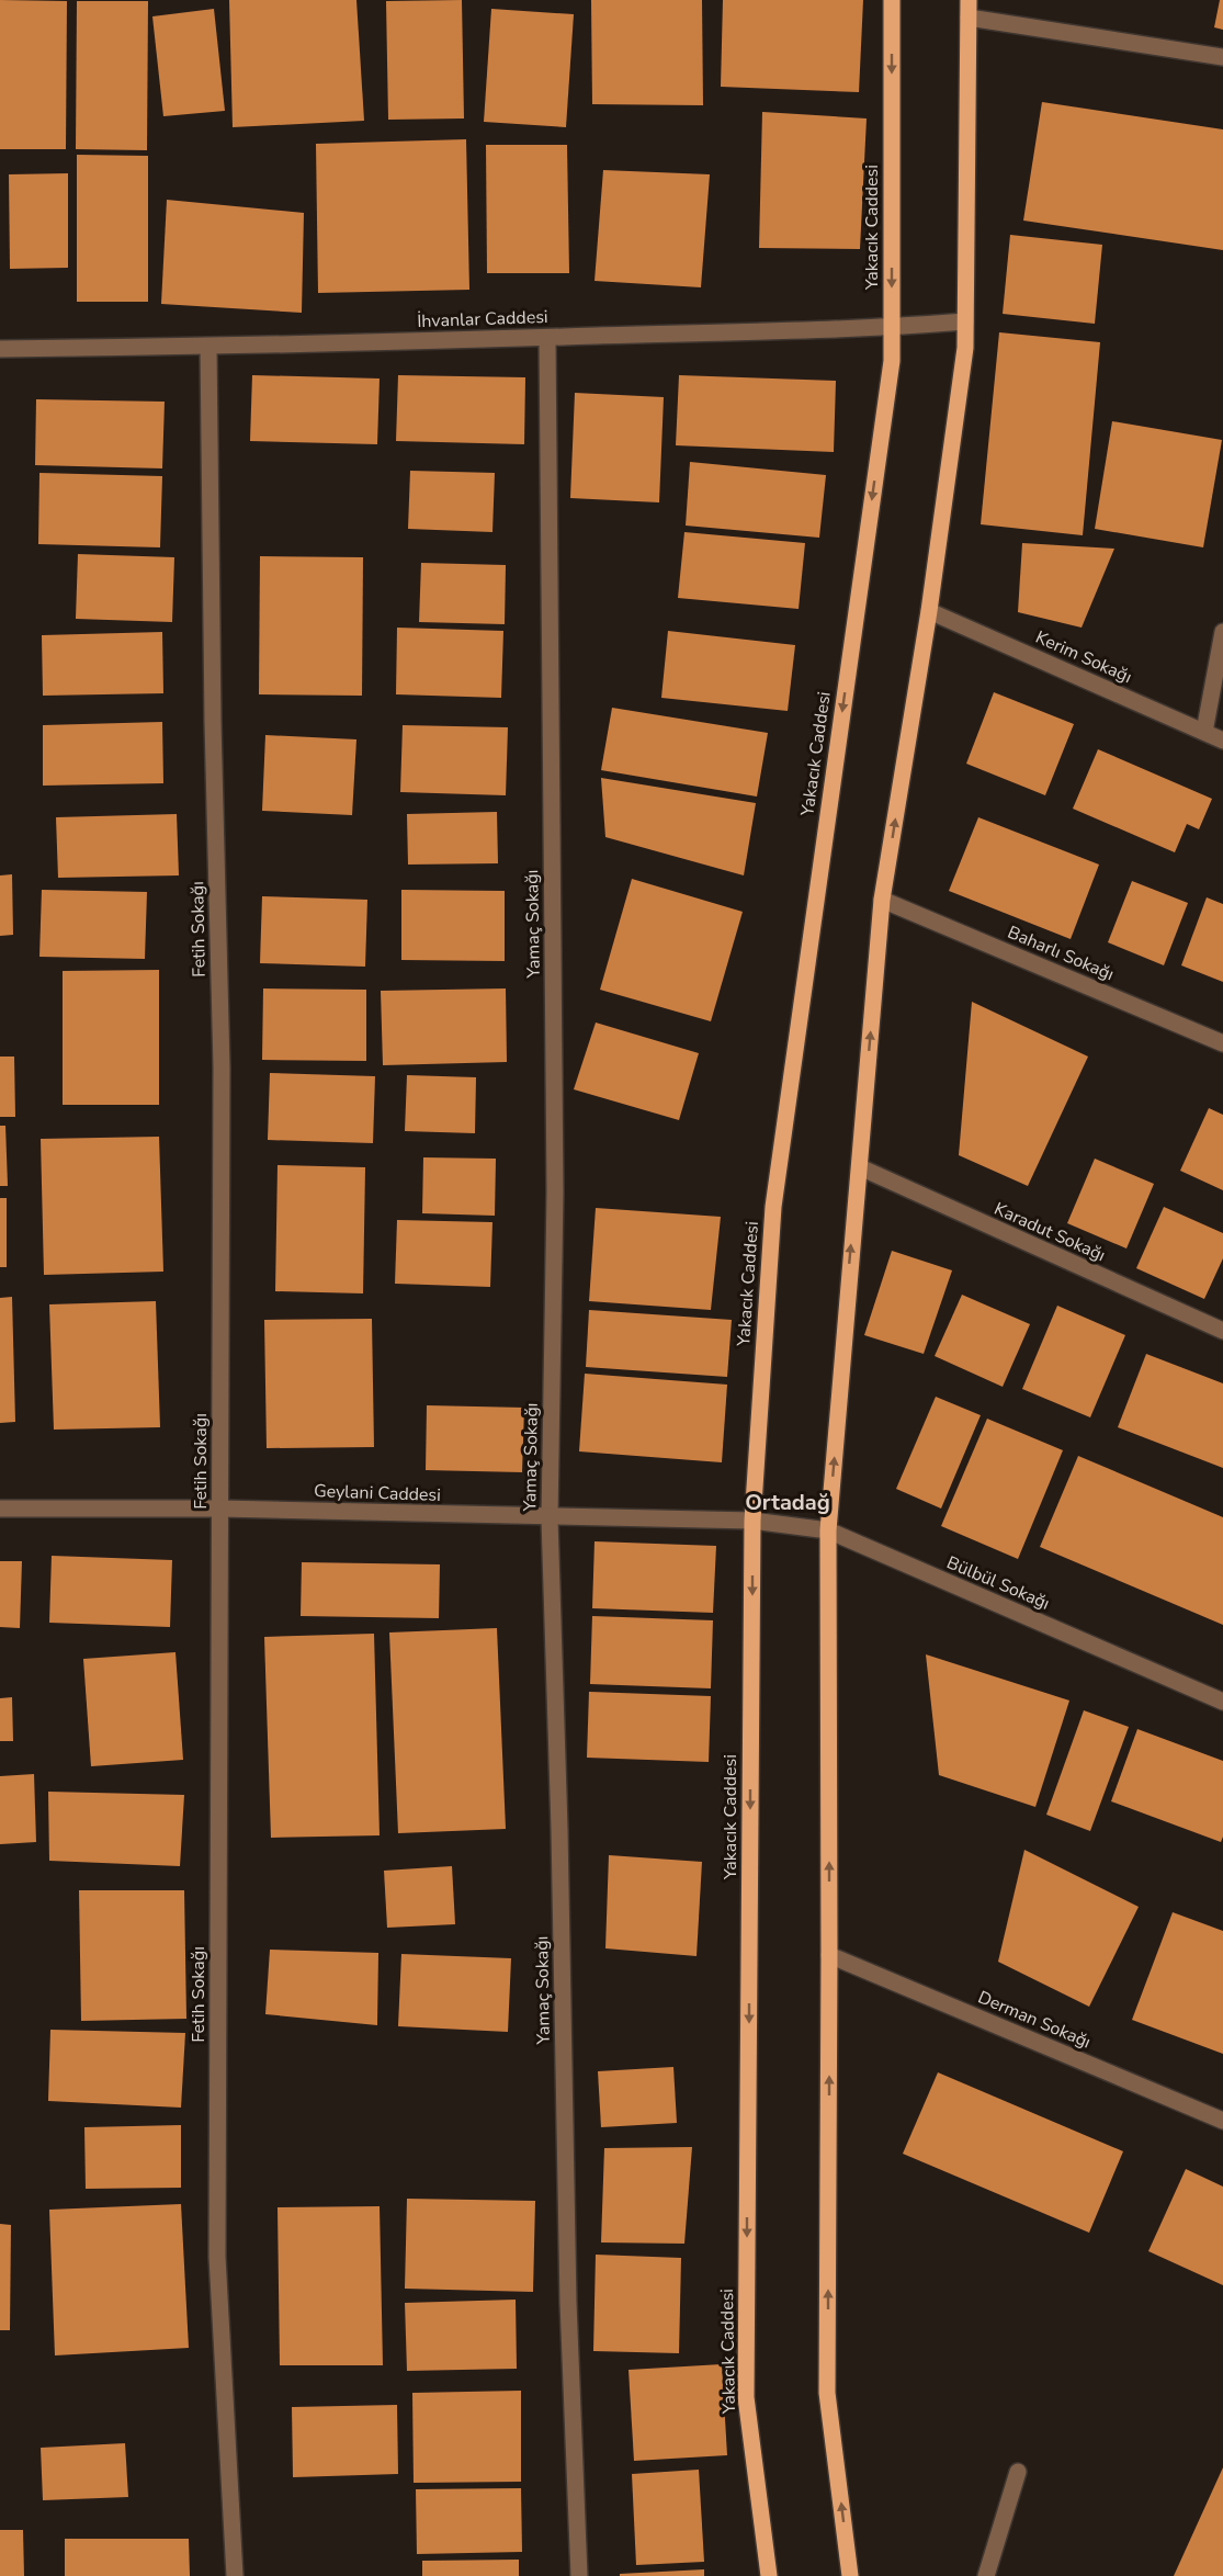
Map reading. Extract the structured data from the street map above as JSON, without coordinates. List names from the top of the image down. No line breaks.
{"streets":{"main road":["Yakacık Caddesi"],"street":["İhvanlar Caddesi","Kerim Sokağı","Yamaç Sokağı","Fetih Sokağı","Baharlı Sokağı","Karadut Sokağı","Geylani Caddesi","Bülbül Sokağı","Derman Sokağı"]},"crossings":[["Yakacık Caddesi","İhvanlar Caddesi"],["Yakacık Caddesi","Geylani Caddesi"],["Yakacık Caddesi","Bülbül Sokağı"],["İhvanlar Caddesi","Yamaç Sokağı"],["İhvanlar Caddesi","Fetih Sokağı"],["Yamaç Sokağı","Geylani Caddesi"],["Fetih Sokağı","Geylani Caddesi"],["Geylani Caddesi","Bülbül Sokağı"]],"districts":["Ortadağ"]}
